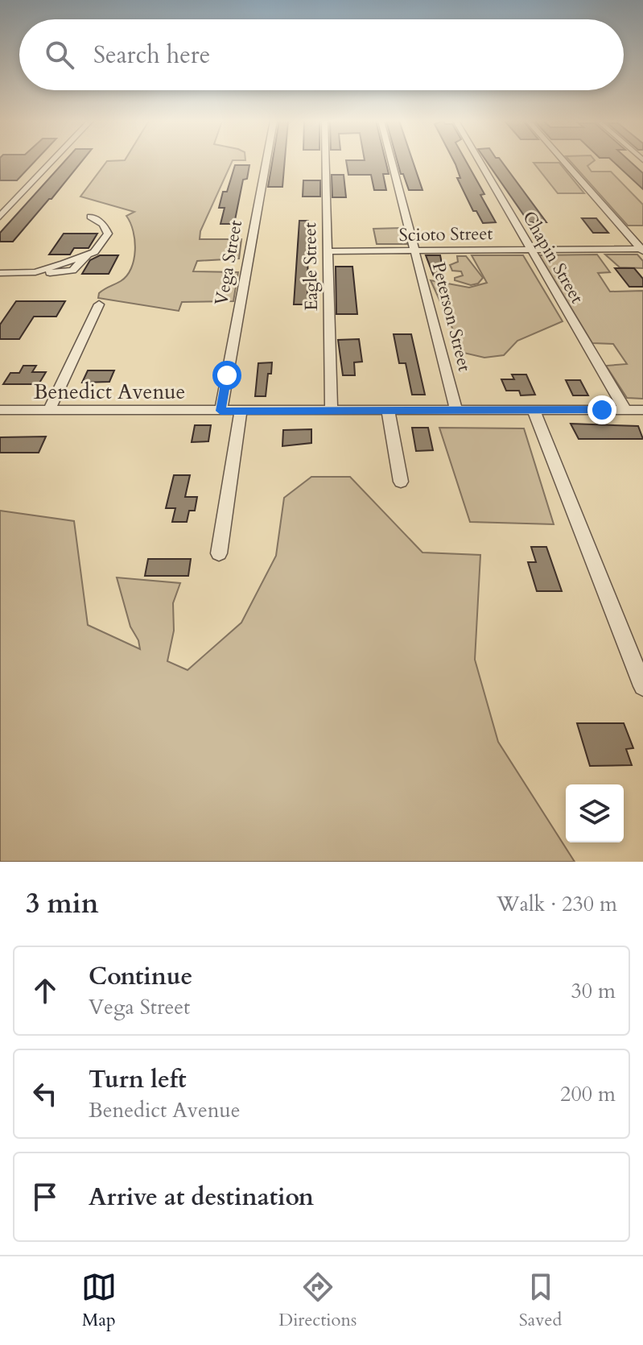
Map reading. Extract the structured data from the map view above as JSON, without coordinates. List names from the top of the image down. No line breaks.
{"streets":{"street":["Scioto Street","Chapin Street","Vega Street","Eagle Street","Peterson Street","Benedict Avenue"]},"crossings":[["Scioto Street","Chapin Street"],["Scioto Street","Eagle Street"],["Scioto Street","Peterson Street"],["Chapin Street","Benedict Avenue"],["Vega Street","Benedict Avenue"],["Eagle Street","Benedict Avenue"],["Peterson Street","Benedict Avenue"]],"page":{"search":"Search here","heading":["3 min","Walk · 230 m"],"list":[["Continue","Vega Street","30 m"],["Turn left","Benedict Avenue","200 m"],"Arrive at destination"],"nav":["Map","Directions","Saved"]}}
